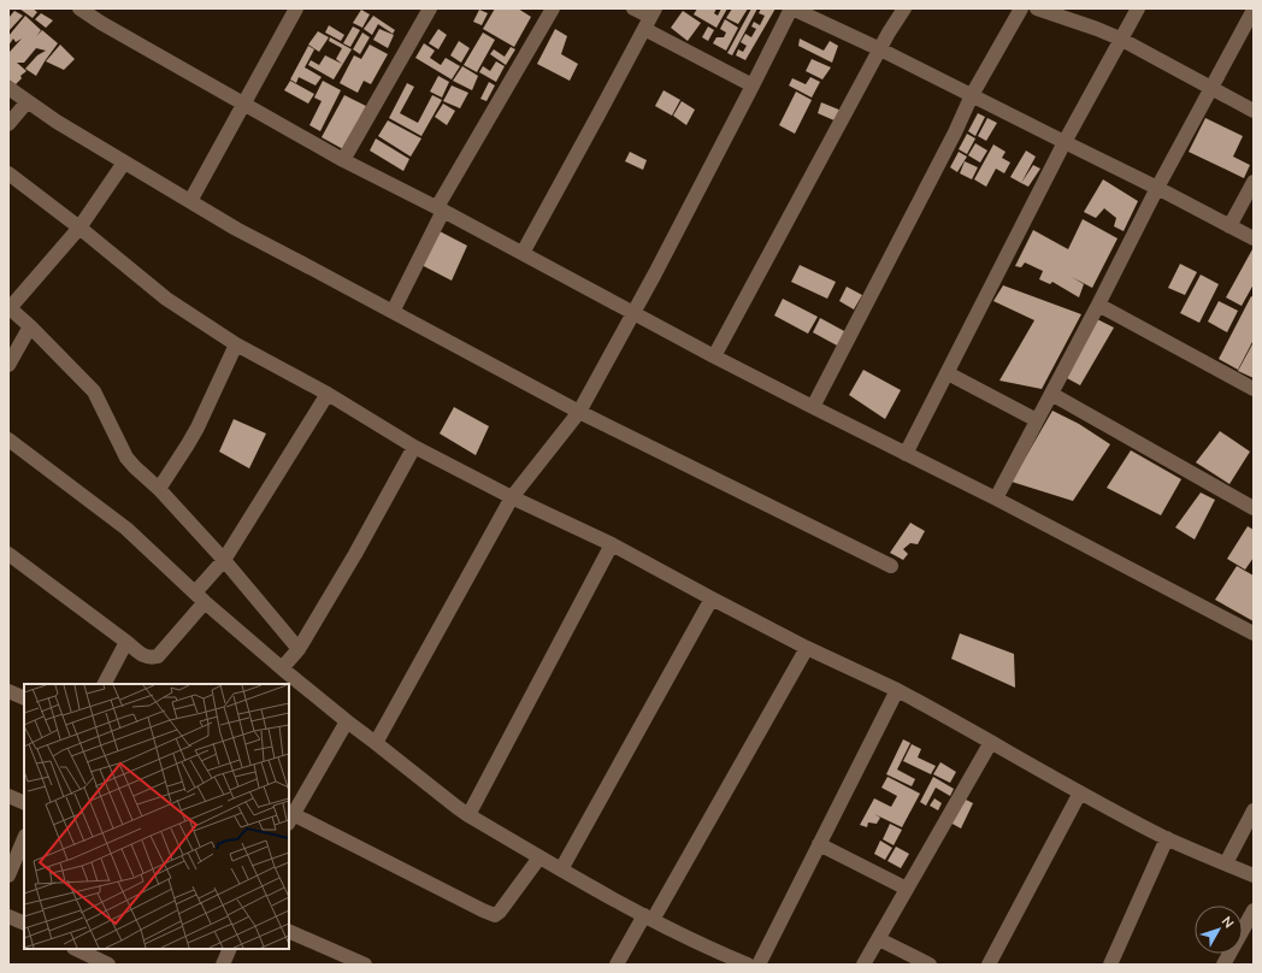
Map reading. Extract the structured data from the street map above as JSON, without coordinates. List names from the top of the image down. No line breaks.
{"north":"top right"}
